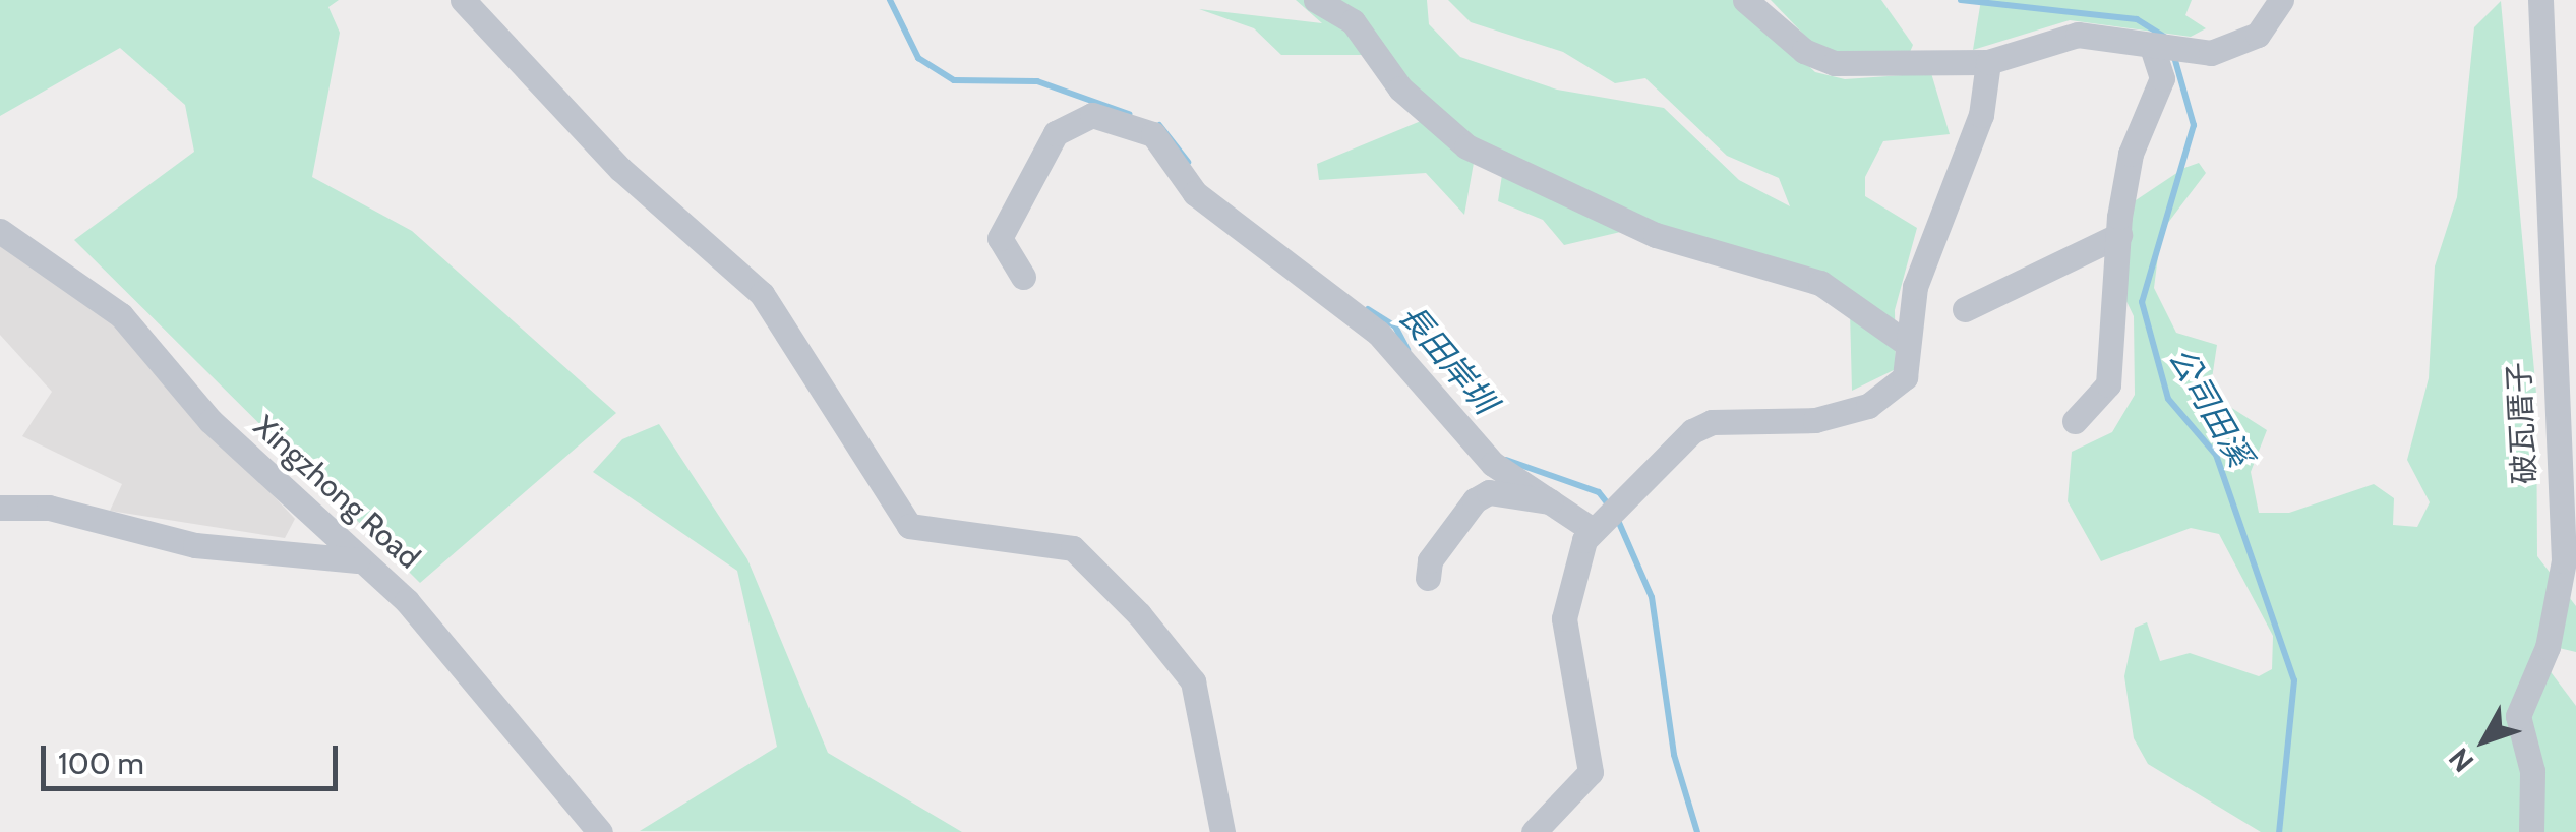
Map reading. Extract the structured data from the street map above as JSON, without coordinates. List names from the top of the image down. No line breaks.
{"streets":{"street":["破瓦厝子","Xingzhong Road"]},"water":["長田岸圳","公司田溪"],"scale_bar":"100 m","north":"bottom left"}
